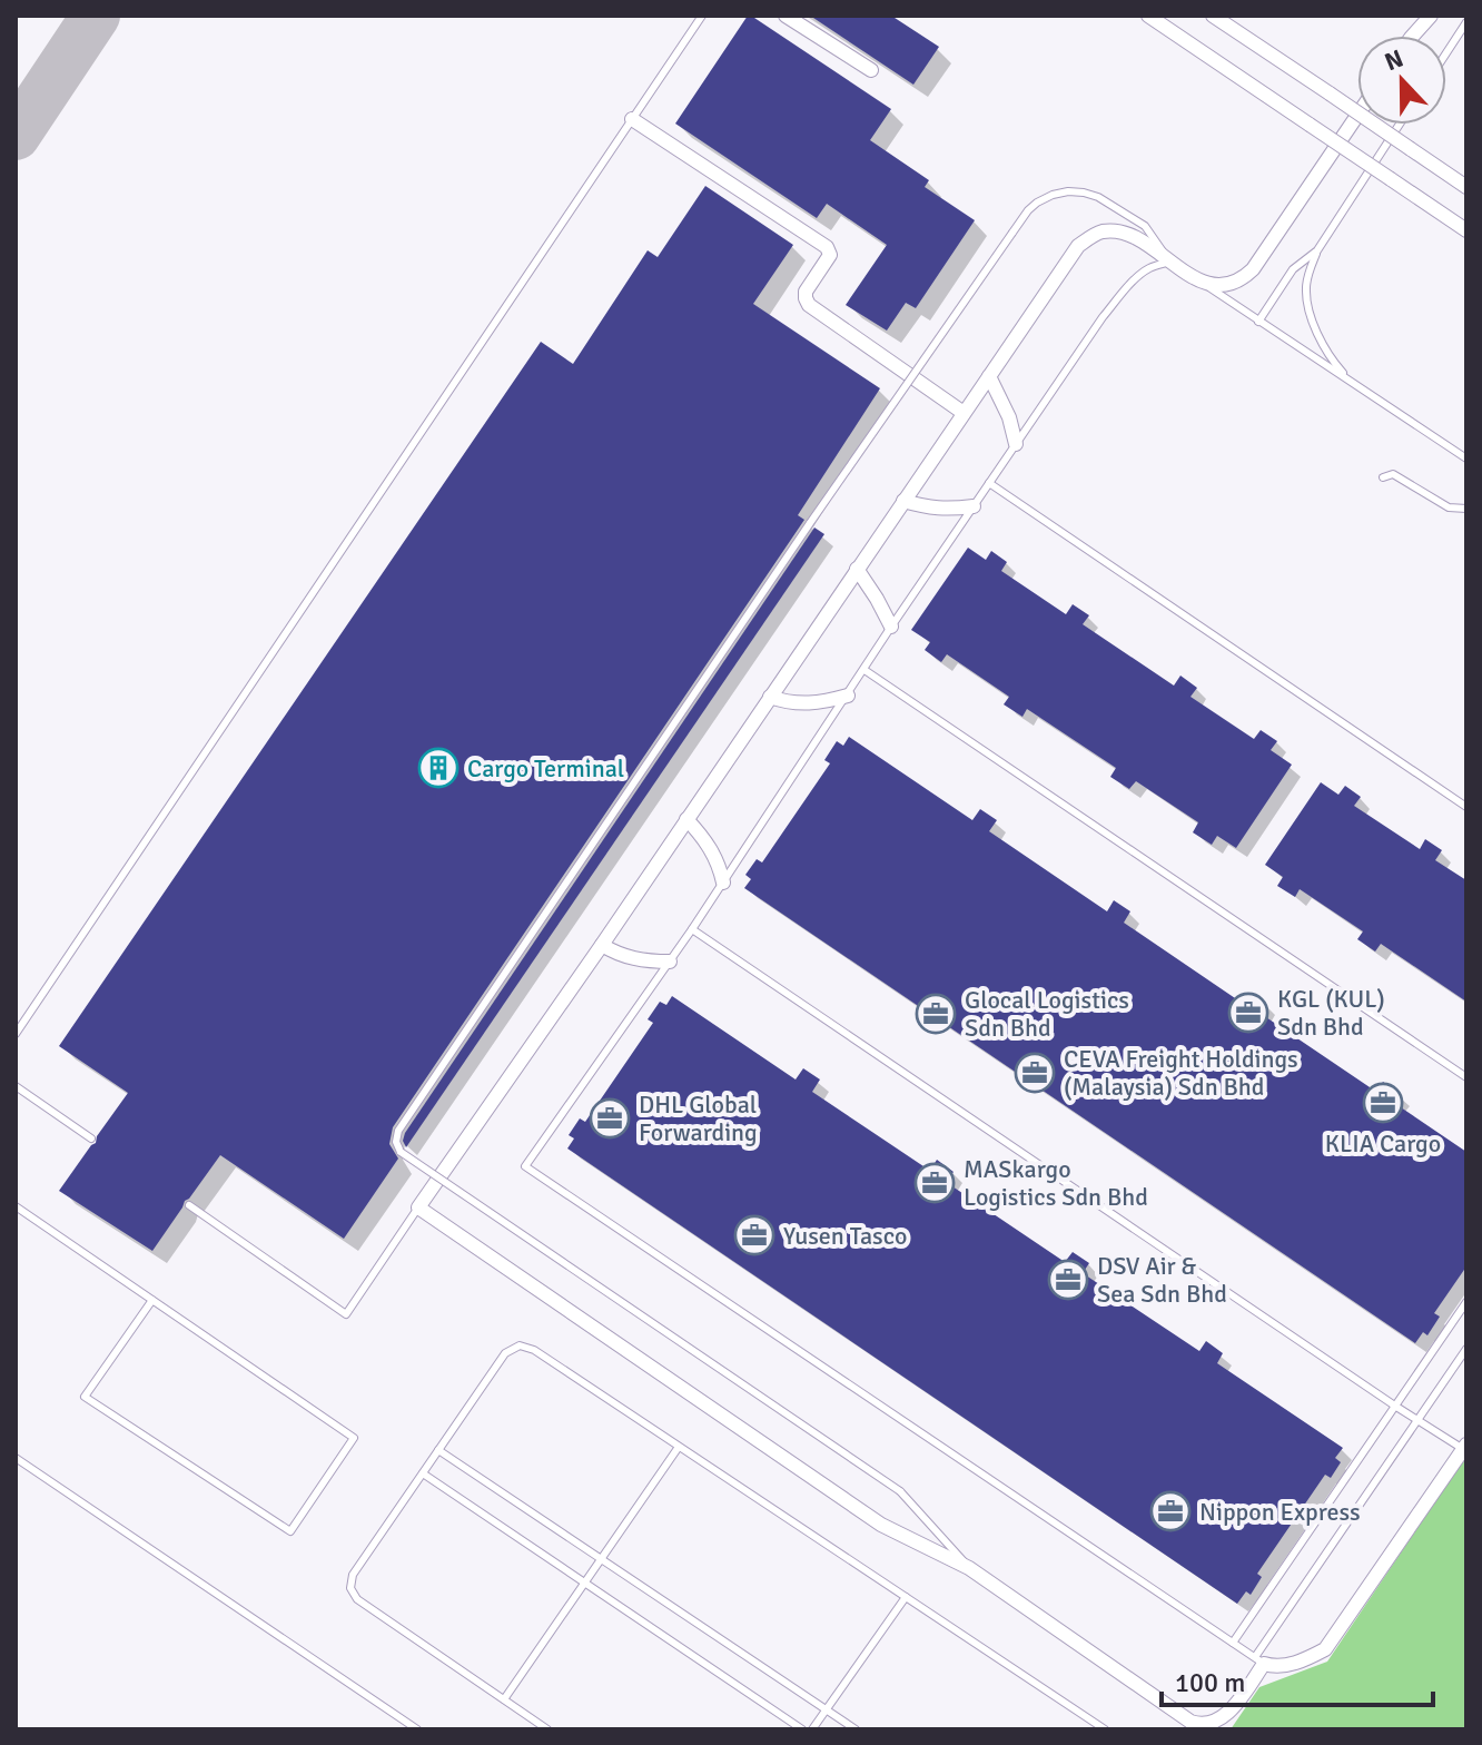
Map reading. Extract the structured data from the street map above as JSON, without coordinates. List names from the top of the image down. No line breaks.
{"places":{"building":["Cargo Terminal"],"office":["KGL (KUL) Sdn Bhd","Glocal Logistics Sdn Bhd","CEVA Freight Holdings (Malaysia) Sdn Bhd","KLIA Cargo","DHL Global Forwarding","MASkargo Logistics Sdn Bhd","Yusen Tasco","DSV Air & Sea Sdn Bhd","Nippon Express"]},"scale_bar":"100 m","north":"top"}
